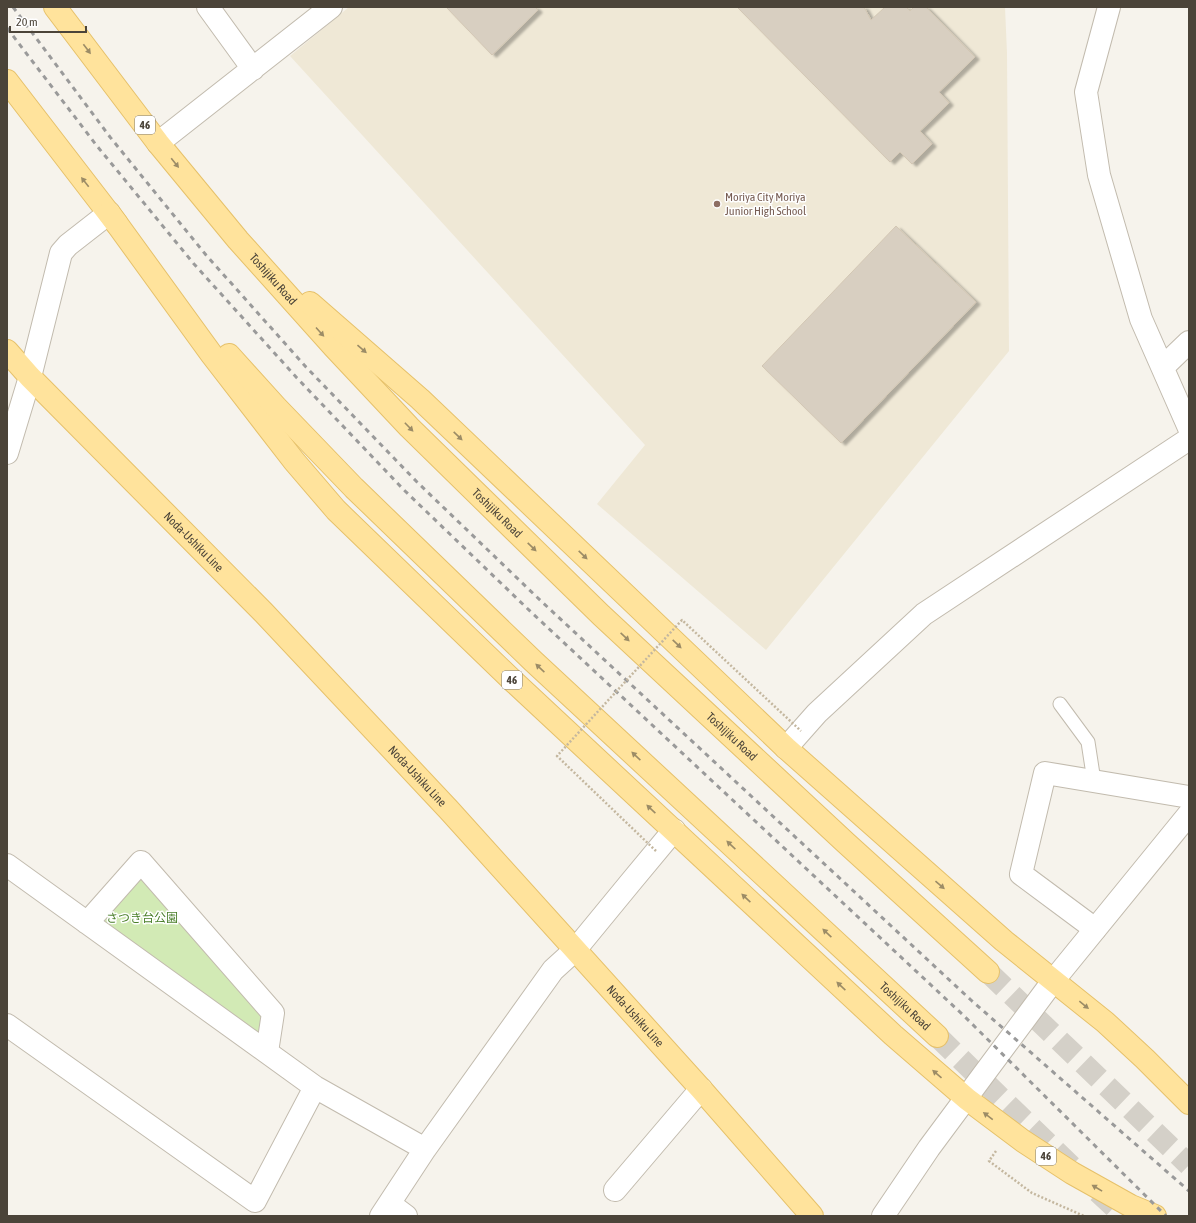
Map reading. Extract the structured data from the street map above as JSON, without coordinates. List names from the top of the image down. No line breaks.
{"streets":{"main road":["46","Toshijiku Road","Noda-Ushiku Line"]},"crossings":[["46","Toshijiku Road"]],"parks":["さつき台公園"],"places":["Moriya City Moriya Junior High School"],"scale_bar":"20 m"}
